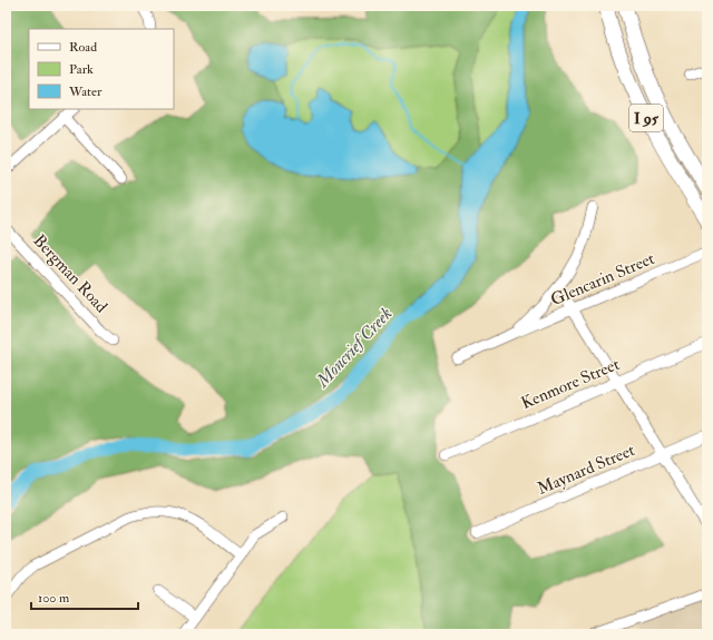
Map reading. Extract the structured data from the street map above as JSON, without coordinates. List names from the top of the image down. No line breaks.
{"streets":{"highway":["I 95"],"street":["Bergman Road","Glencarin Street","Kenmore Street","Maynard Street"]},"water":["Moncrief Creek"],"legend":["Road","Park","Water"],"scale_bar":"100 m"}
